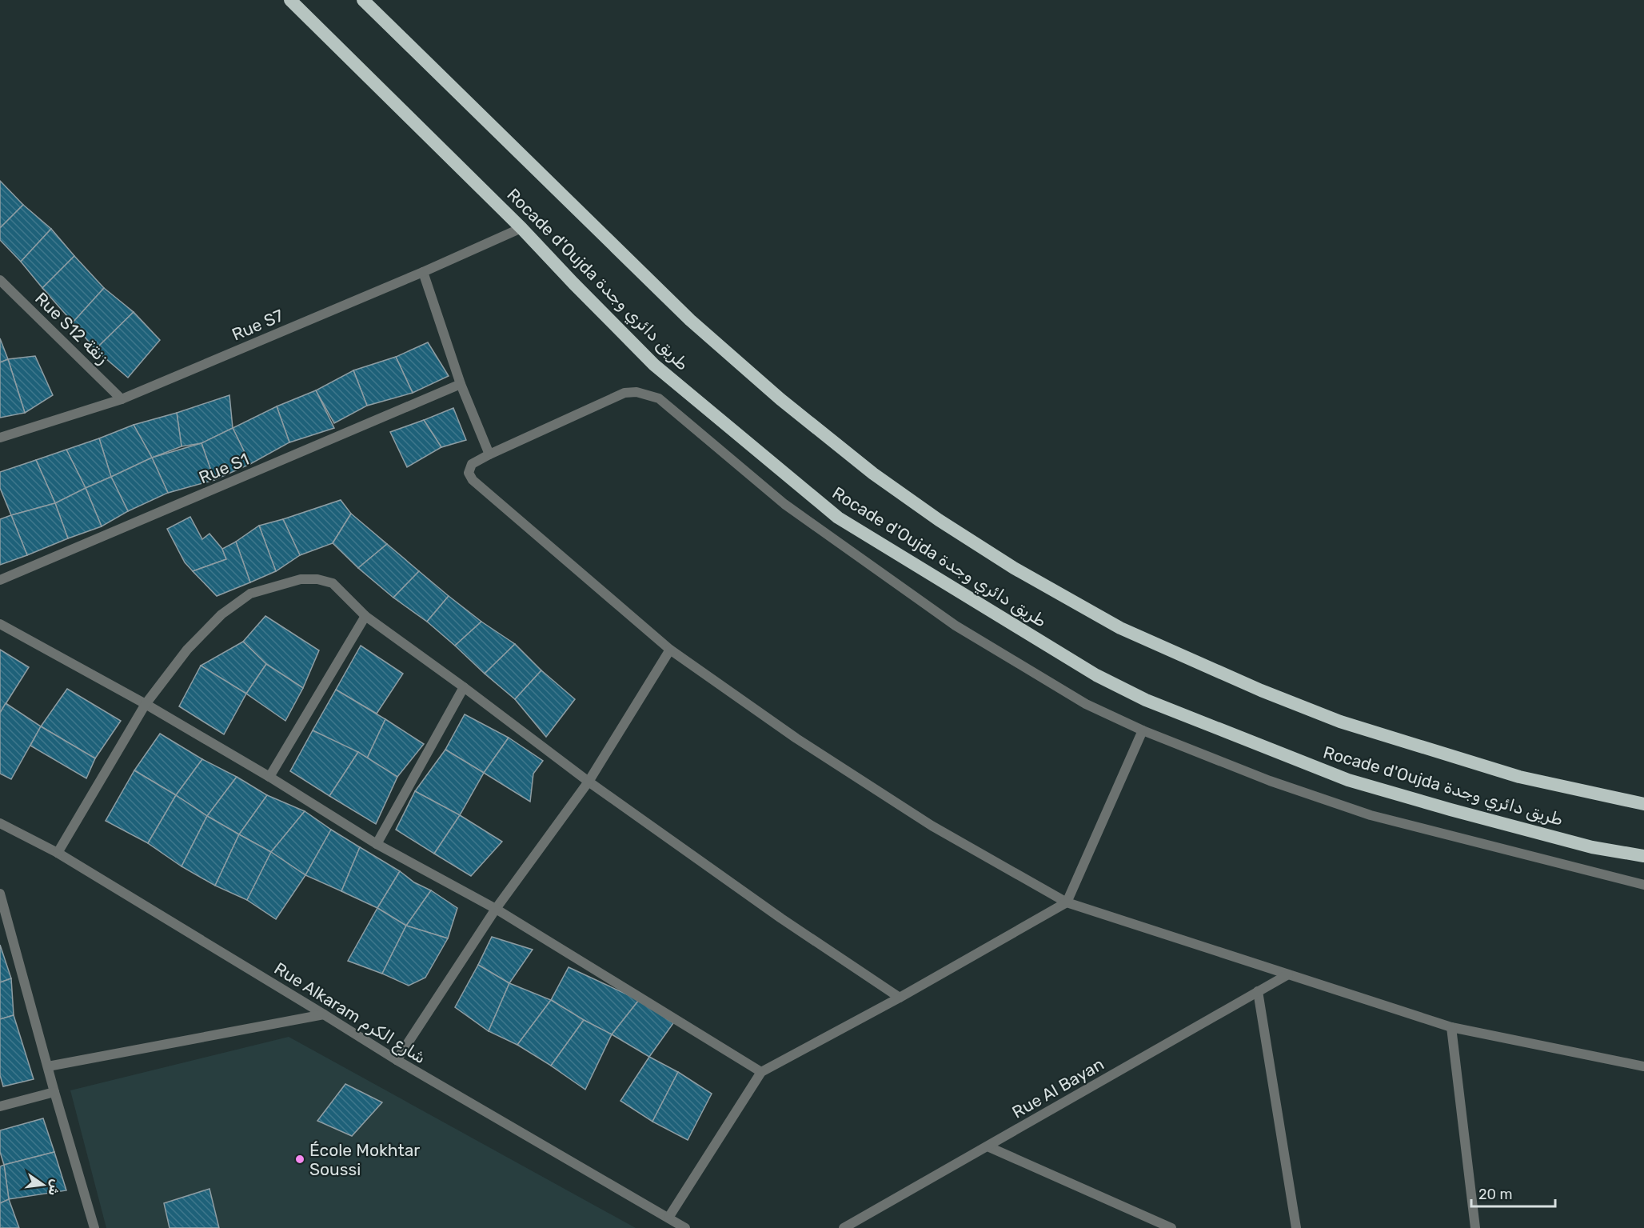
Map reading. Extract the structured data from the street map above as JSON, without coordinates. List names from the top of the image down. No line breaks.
{"streets":{"highway":["Rocade d'Oujda طريق دائري وجدة"],"street":["Rue S7","Rue S12 زنقة","Rue S1","Rue Alkaram شارع الكرم","Rue Al Bayan"]},"crossings":[["Rocade d'Oujda طريق دائري وجدة","Rue S7"],["Rue S7","Rue S12 زنقة"]],"places":["École Mokhtar Soussi"],"scale_bar":"20 m","north":"right"}
